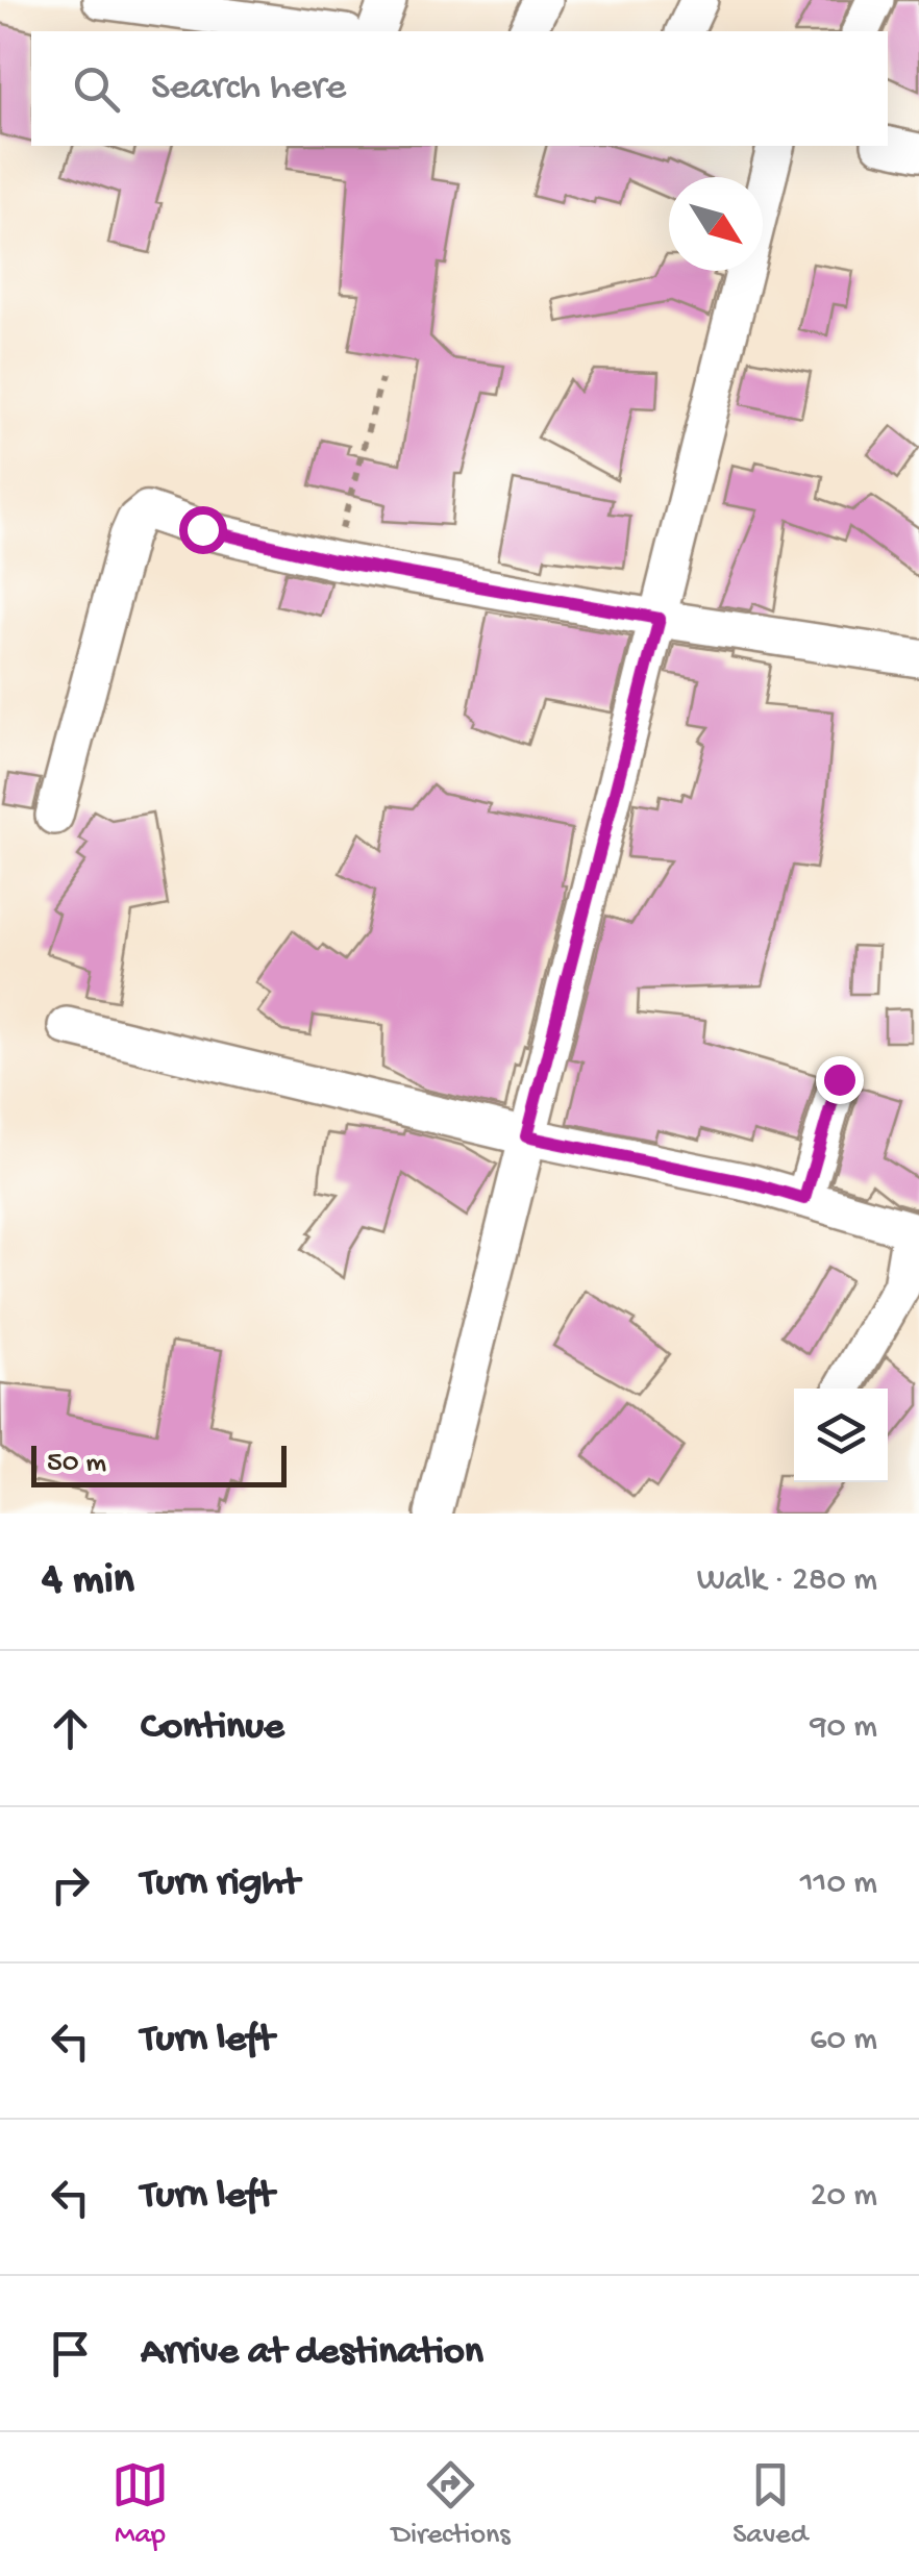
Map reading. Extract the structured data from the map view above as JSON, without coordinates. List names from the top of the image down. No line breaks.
{"scale_bar":"50 m","north":"bottom right","page":{"search":"Search here","scale":"50 m","heading":["4 min","Walk · 280 m"],"list":[["Continue","90 m"],["Turn right","110 m"],["Turn left","60 m"],["Turn left","20 m"],"Arrive at destination"],"nav":["Map","Directions","Saved"]}}
